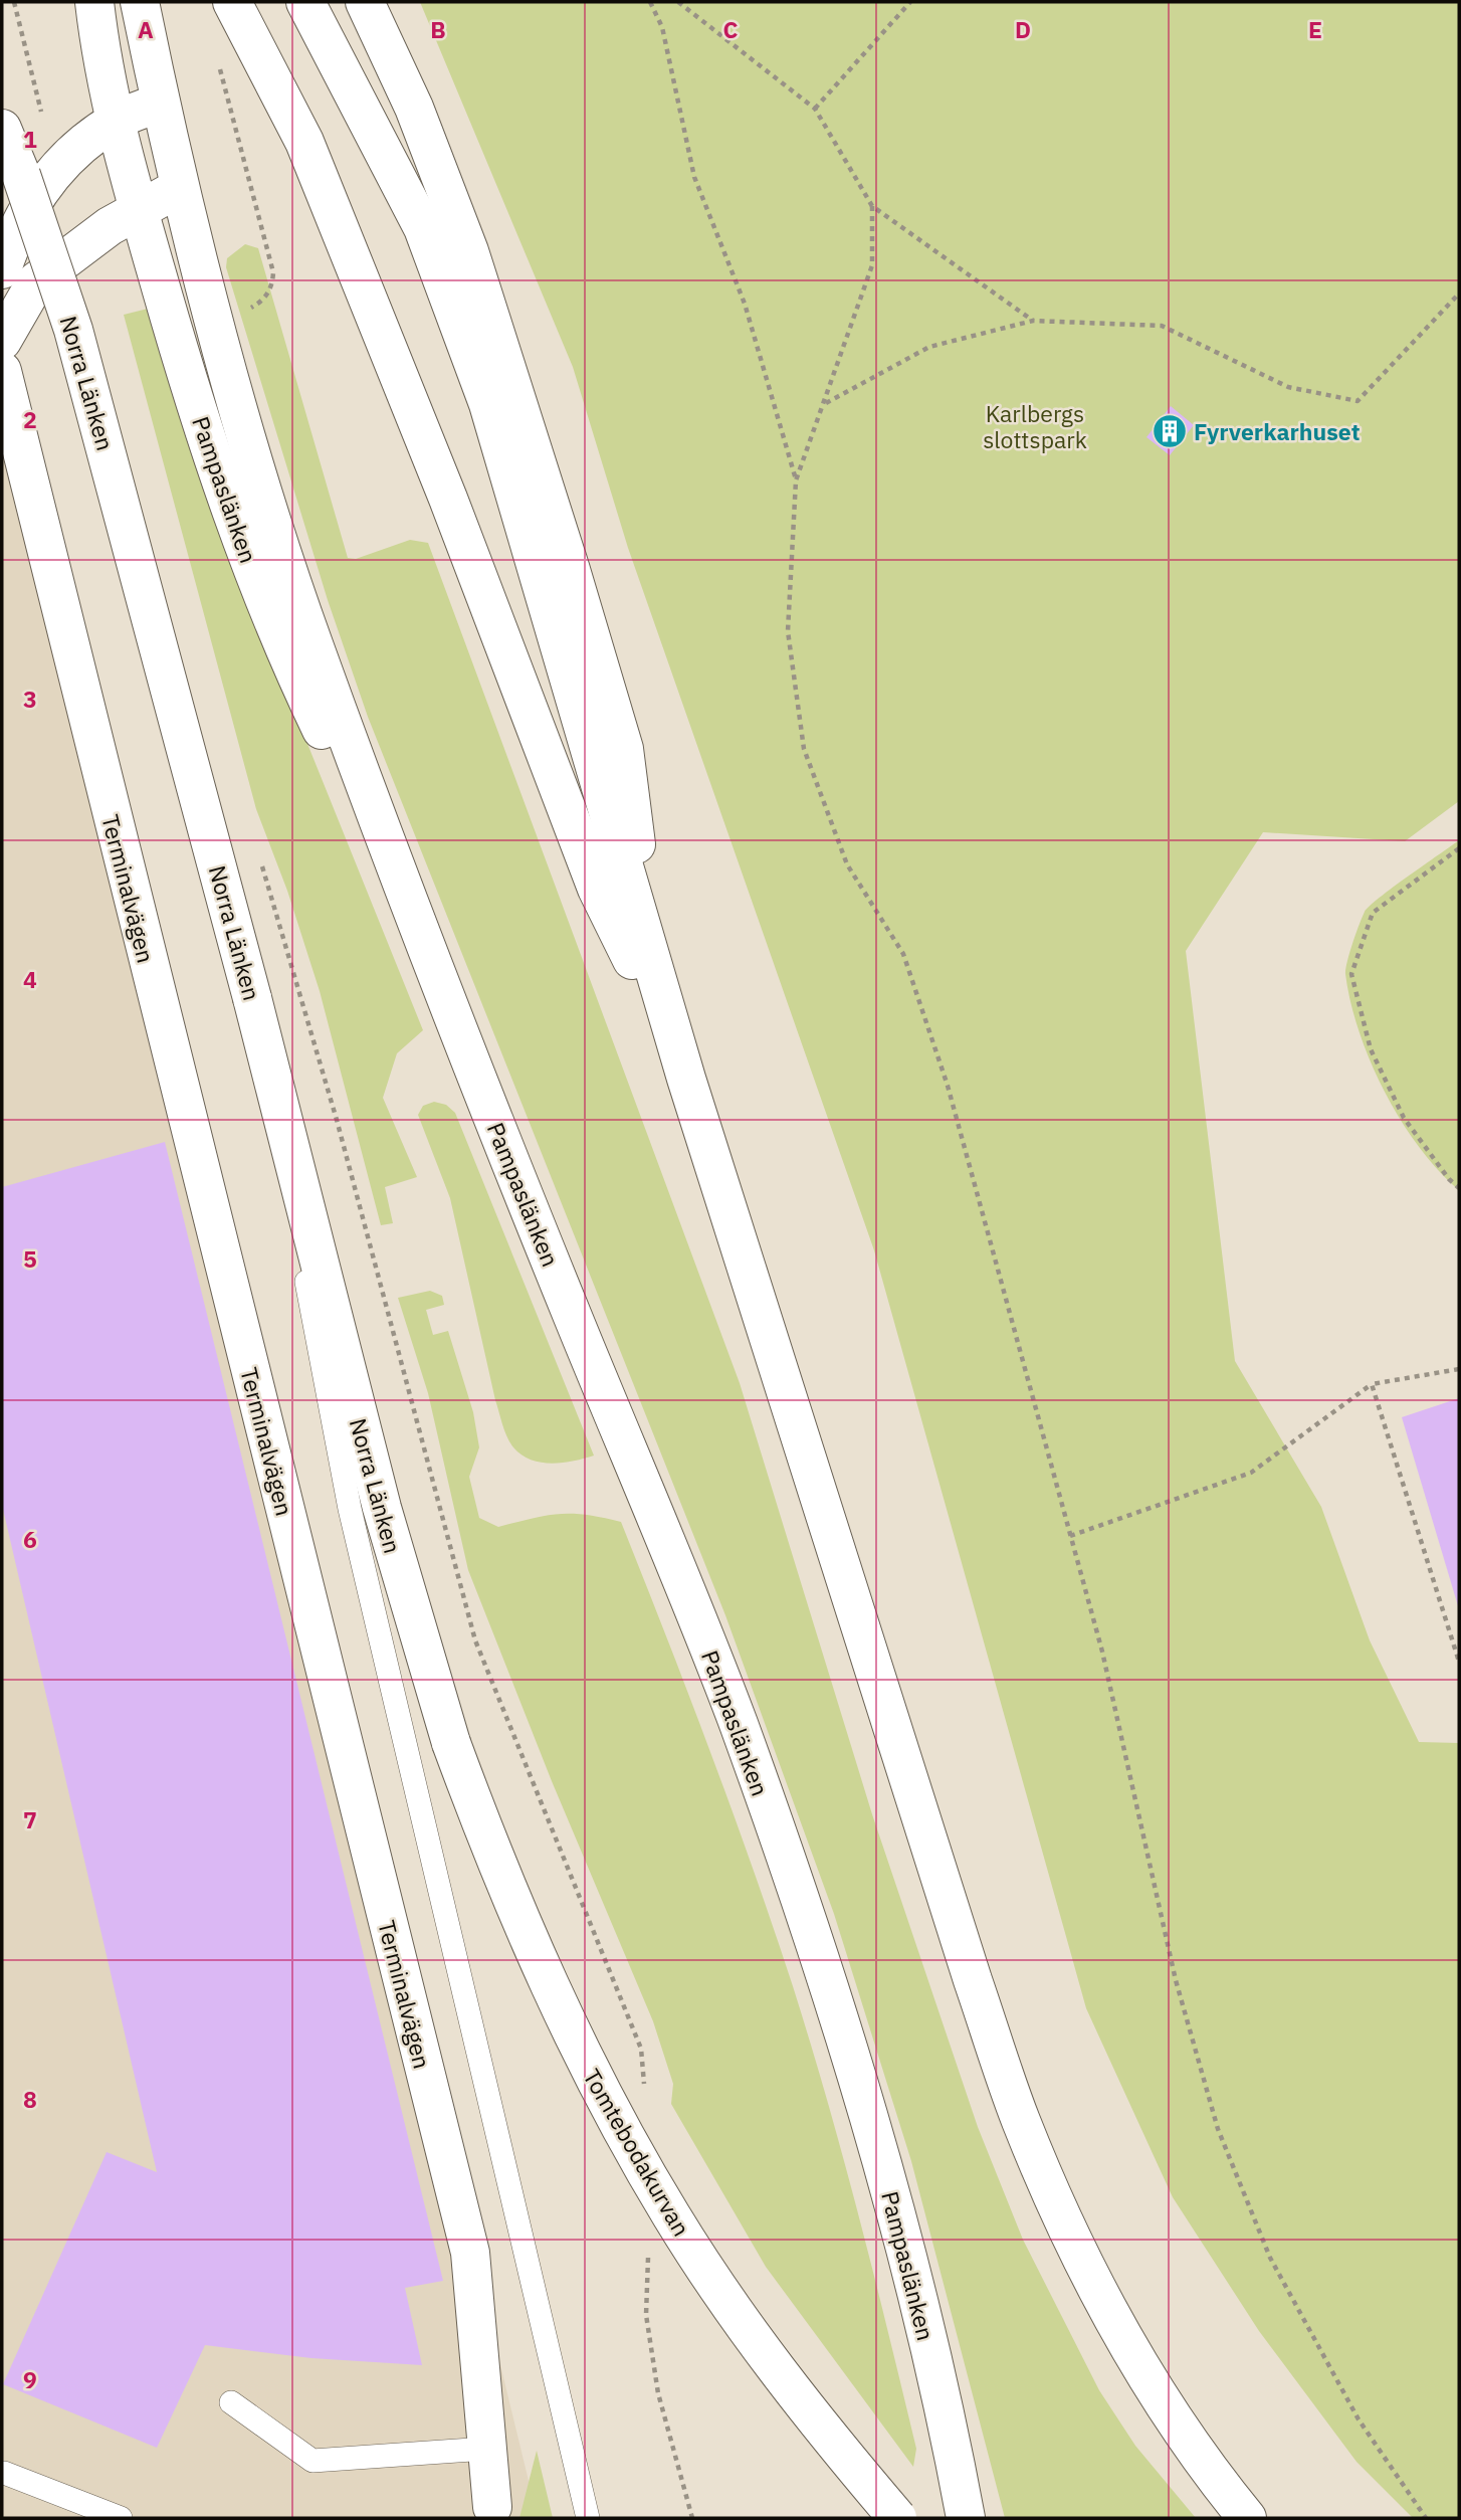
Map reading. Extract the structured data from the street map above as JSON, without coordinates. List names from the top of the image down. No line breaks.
{"streets":{"main road":["Norra Länken","Pampaslänken","Terminalvägen","Tomtebodakurvan"]},"crossings":[["Norra Länken","Tomtebodakurvan"]],"parks":["Karlbergs slottspark"],"places":{"building":["Fyrverkarhuset"]},"grid":{"columns":["A","B","C","D","E"],"rows":["1","2","3","4","5","6","7","8","9"]}}
